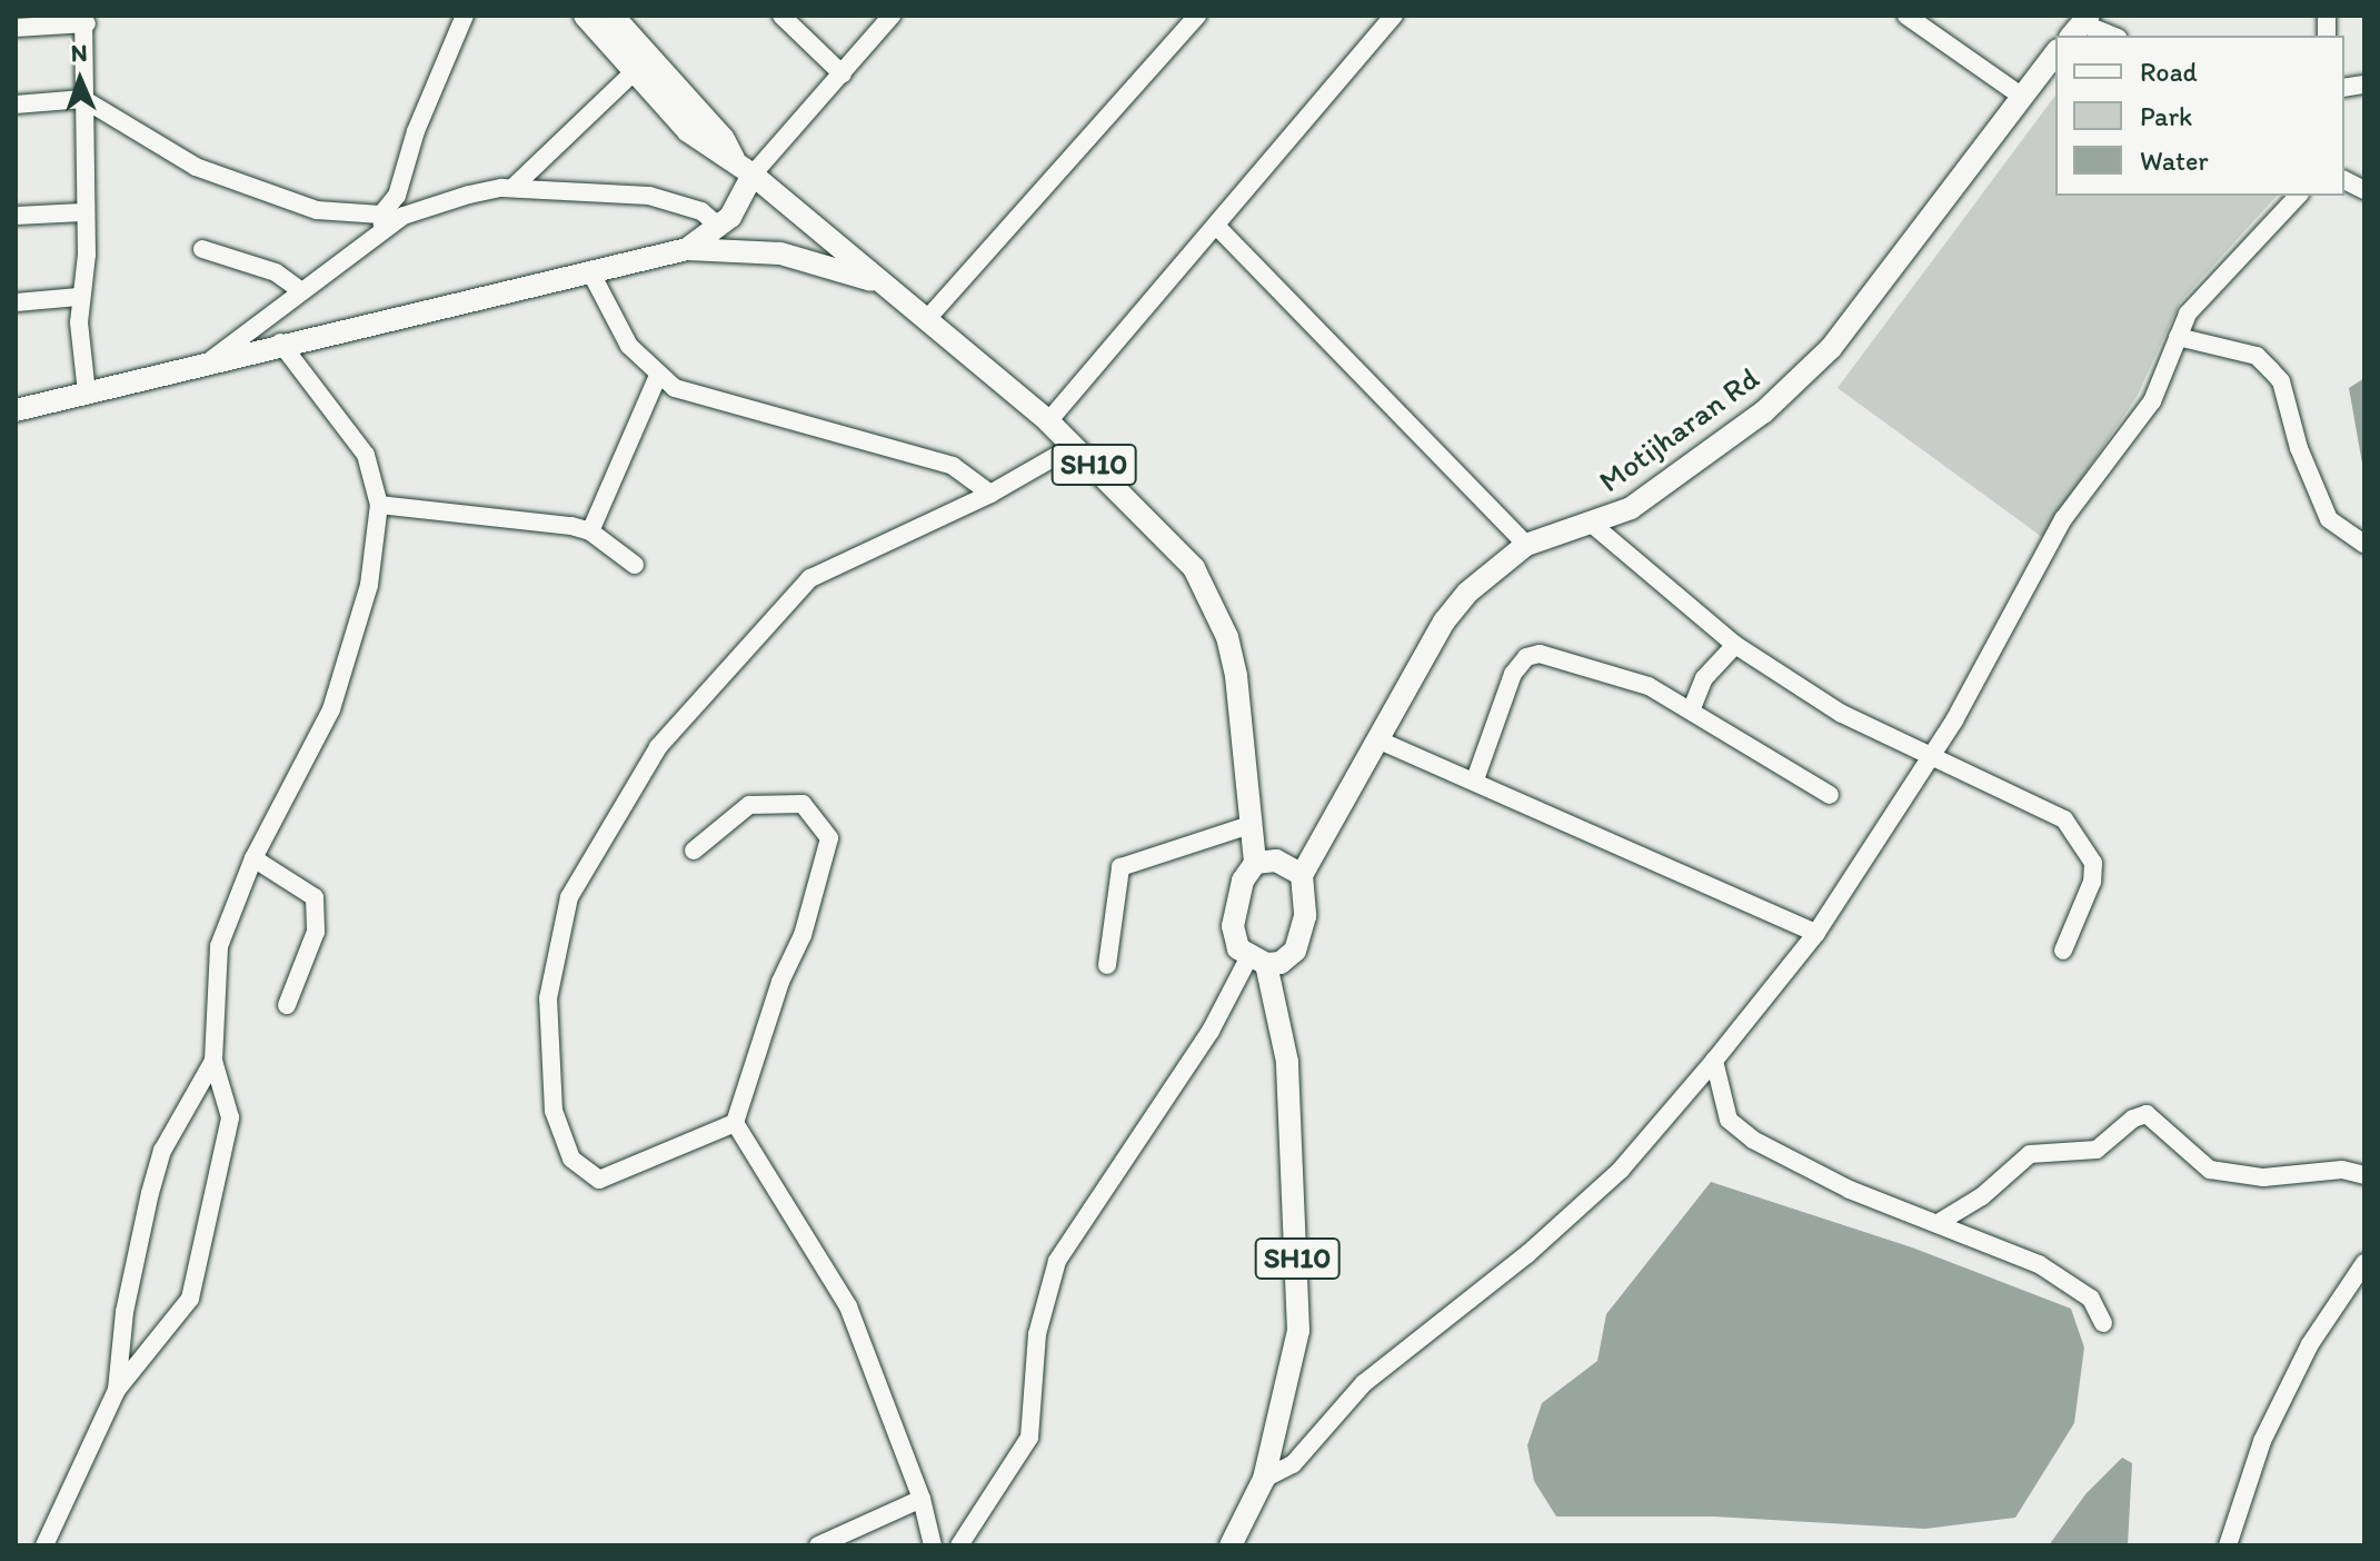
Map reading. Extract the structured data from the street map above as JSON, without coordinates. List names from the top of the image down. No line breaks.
{"streets":{"main road":["Motijharan Rd","SH10"]},"crossings":[["Motijharan Rd","SH10"]],"legend":["Road","Park","Water"],"north":"top"}
